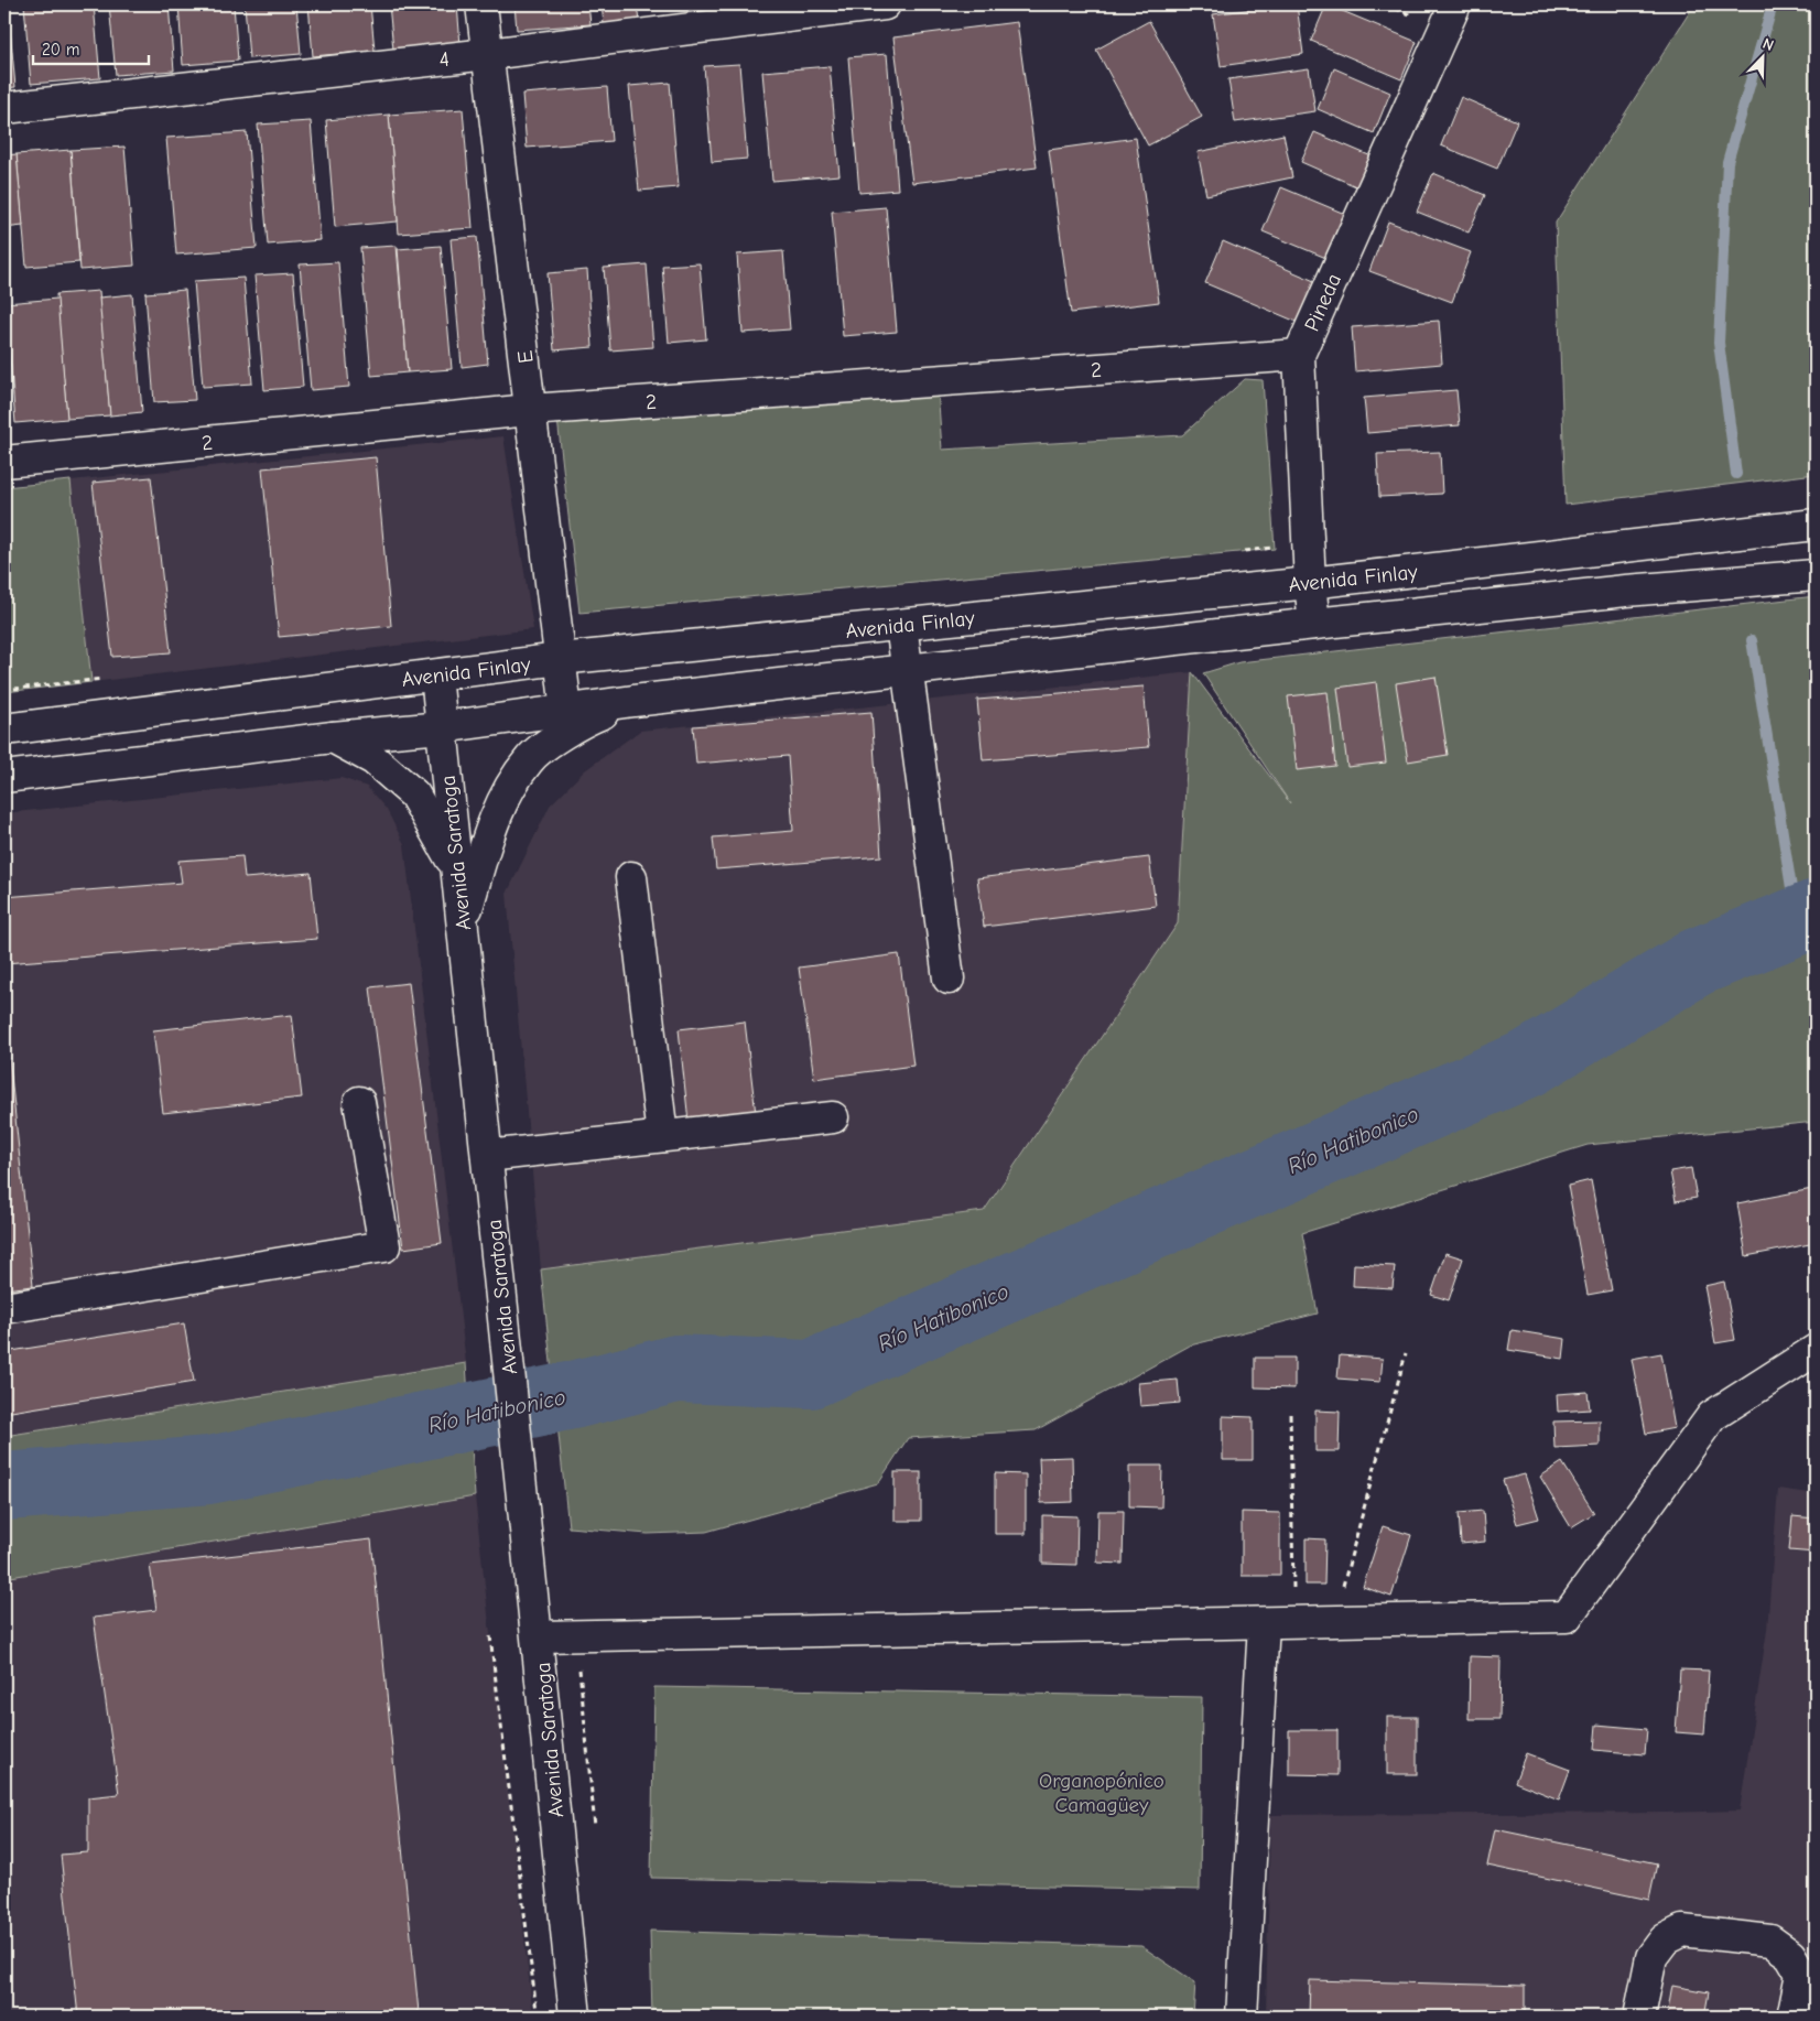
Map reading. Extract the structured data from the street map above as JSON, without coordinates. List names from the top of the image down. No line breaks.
{"streets":{"main road":["4","Pineda","E","2","Avenida Finlay","Avenida Saratoga"]},"crossings":[["4","E"],["Pineda","2"],["Pineda","Avenida Finlay"],["E","2"],["E","Avenida Finlay"],["Avenida Finlay","Avenida Saratoga"]],"water":["Río Hatibonico"],"parks":["Organopónico Camagüey"],"scale_bar":"20 m","north":"top right"}
